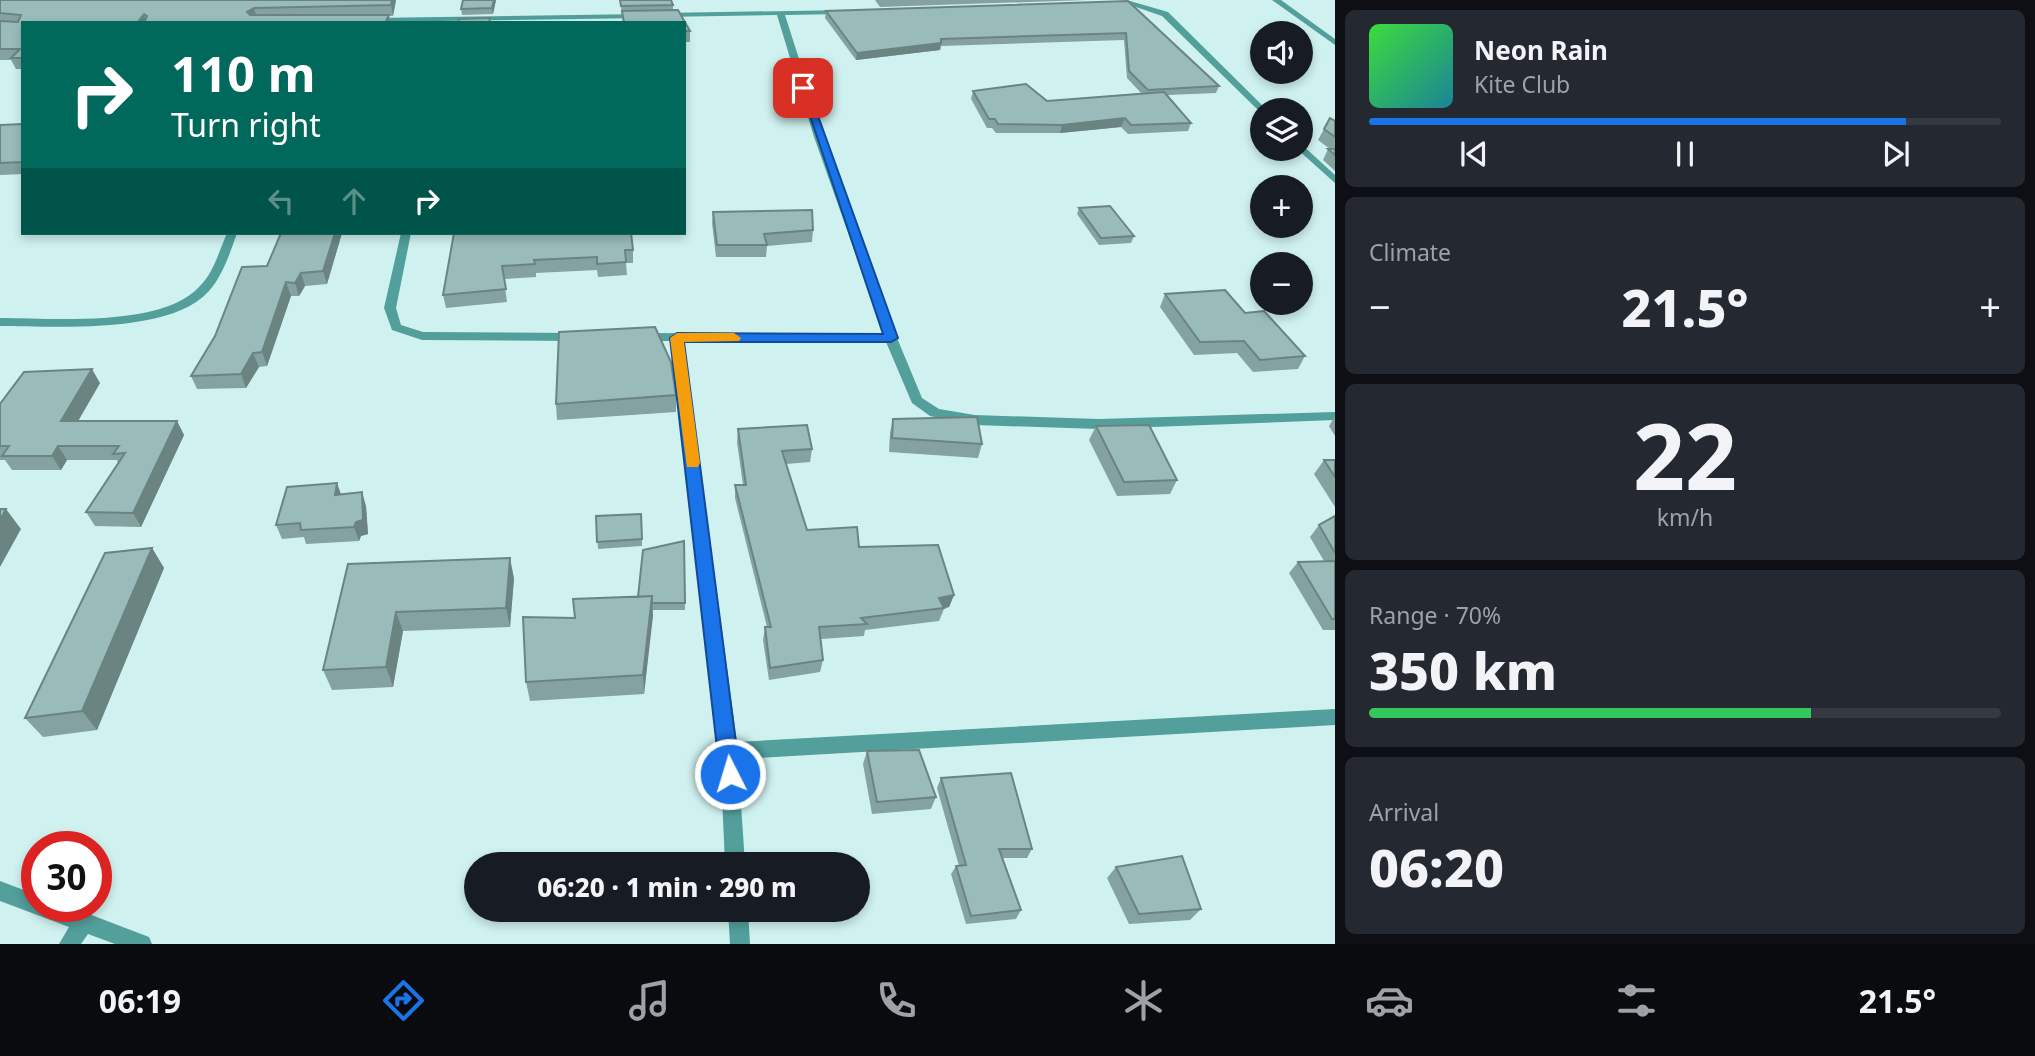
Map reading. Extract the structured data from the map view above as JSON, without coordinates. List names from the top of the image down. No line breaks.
{"page":{"map_buttons":["+","−"],"turn":["110 m","Turn right"],"song":["Neon Rain","Kite Club"],"tile":["Climate",["22","km/h"],["Range · 70%","350 km"],["Arrival","06:20"]],"heat":["−","21.5°","+"],"limit":"30","trip":"06:20 · 1 min · 290 m","tabs":["06:19","21.5°"]}}
